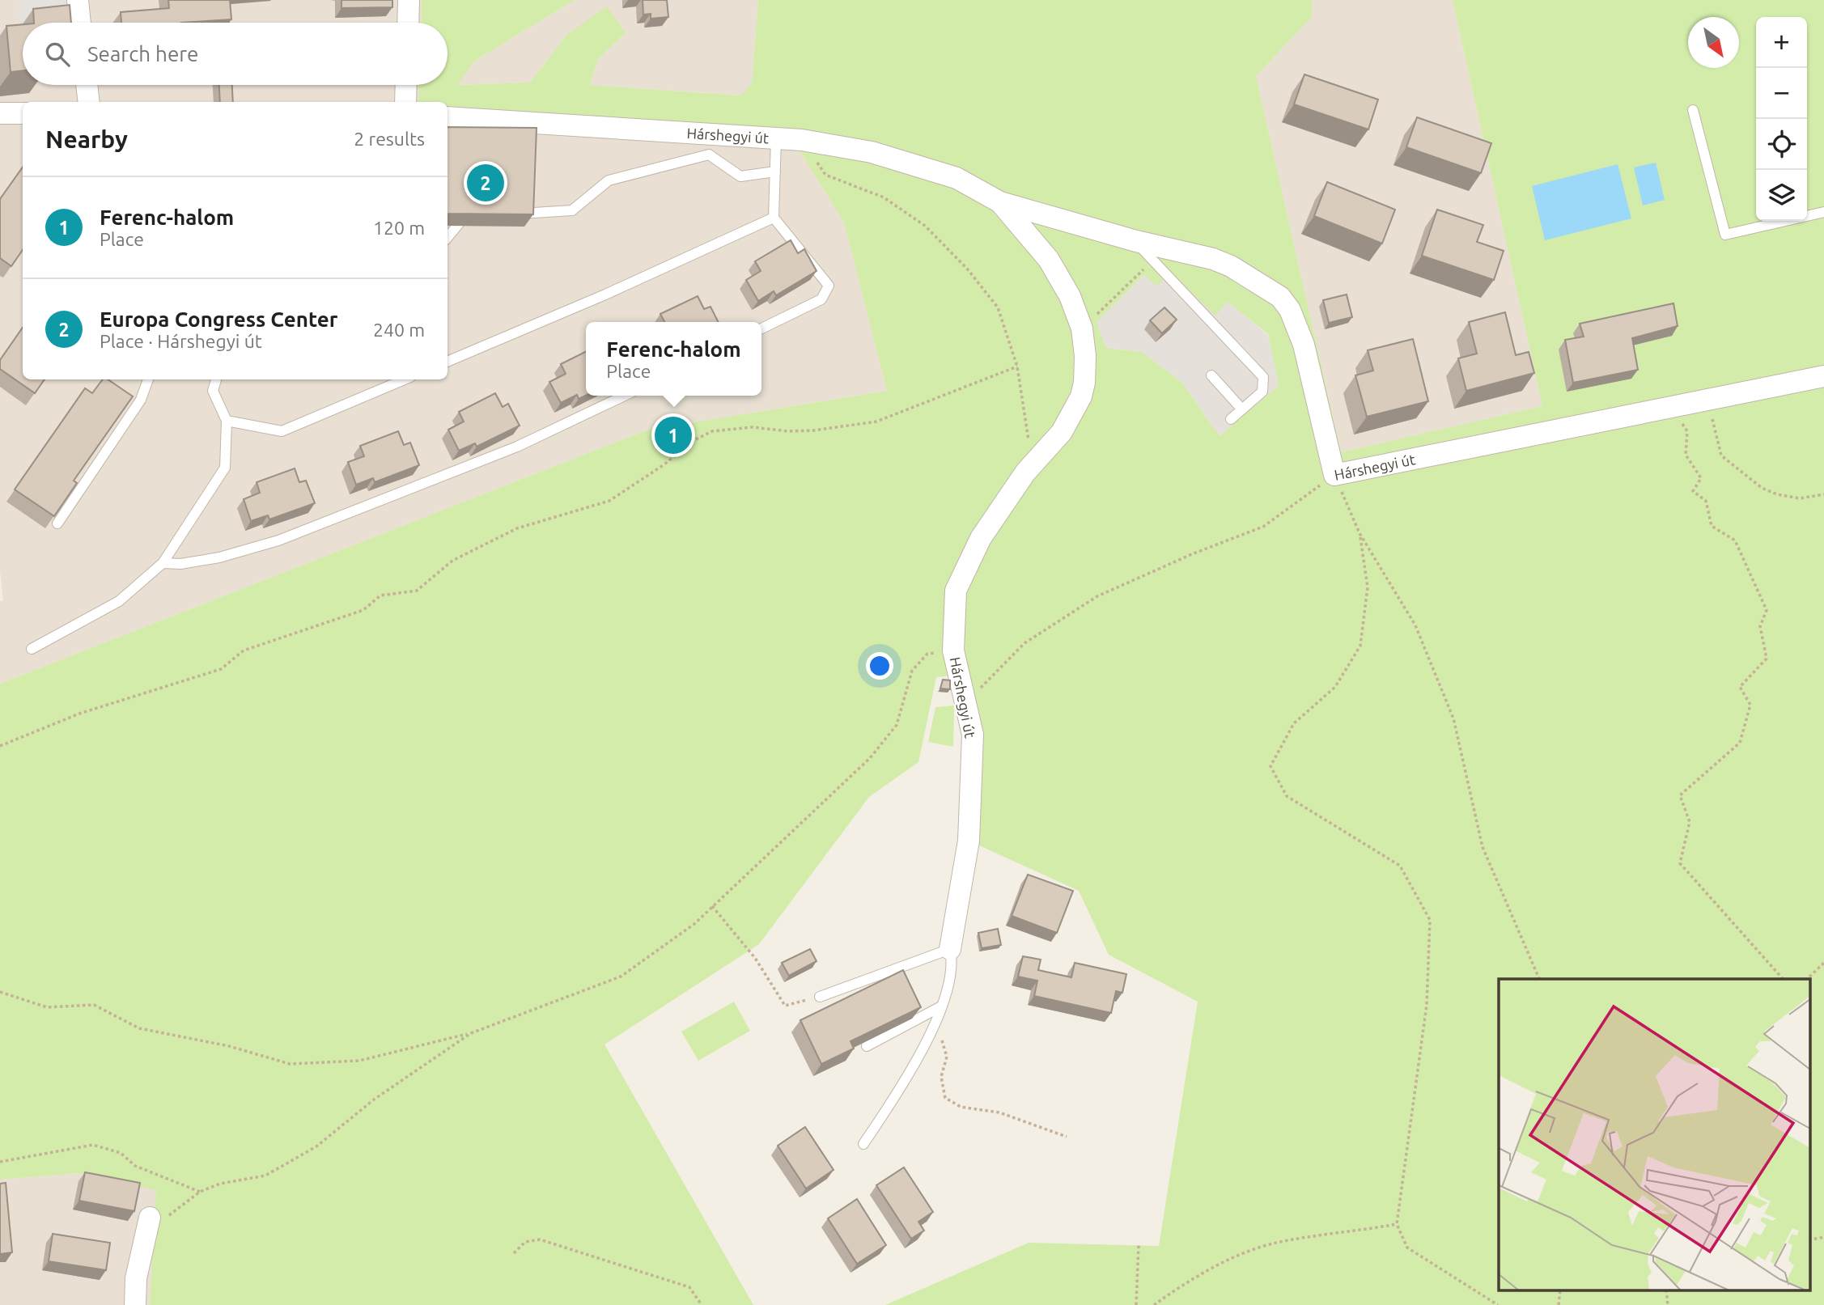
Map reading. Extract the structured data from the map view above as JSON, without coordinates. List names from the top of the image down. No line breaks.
{"streets":{"street":["Hárshegyi út"]},"north":"bottom right","page":{"map_buttons":["+","−"],"search":"Search here","heading":["Nearby","2 results"],"pins":["2","1"],"list":[{"mark":"1","name":"Ferenc-halom","note":"Place","value":"120 m"},{"mark":"2","name":"Europa Congress Center","note":"Place · Hárshegyi út","value":"240 m"}],"popup":["Ferenc-halom","Place"]}}
